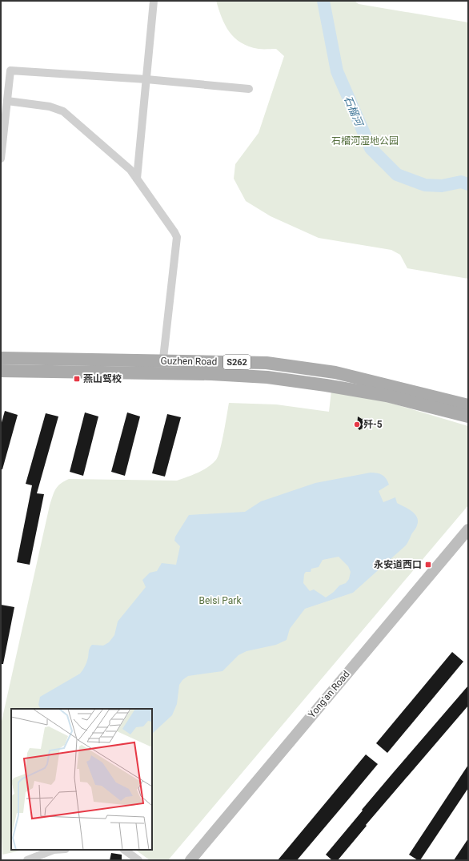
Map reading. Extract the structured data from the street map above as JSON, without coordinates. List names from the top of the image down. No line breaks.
{"streets":{"main road":["Guzhen Road","S262","Yong'an Road"]},"water":["石榴河"],"parks":["石榴河湿地公园","Beisi Park"],"places":{"transit":["燕山驾校","永安道西口"],"other":["歼-5"]}}
